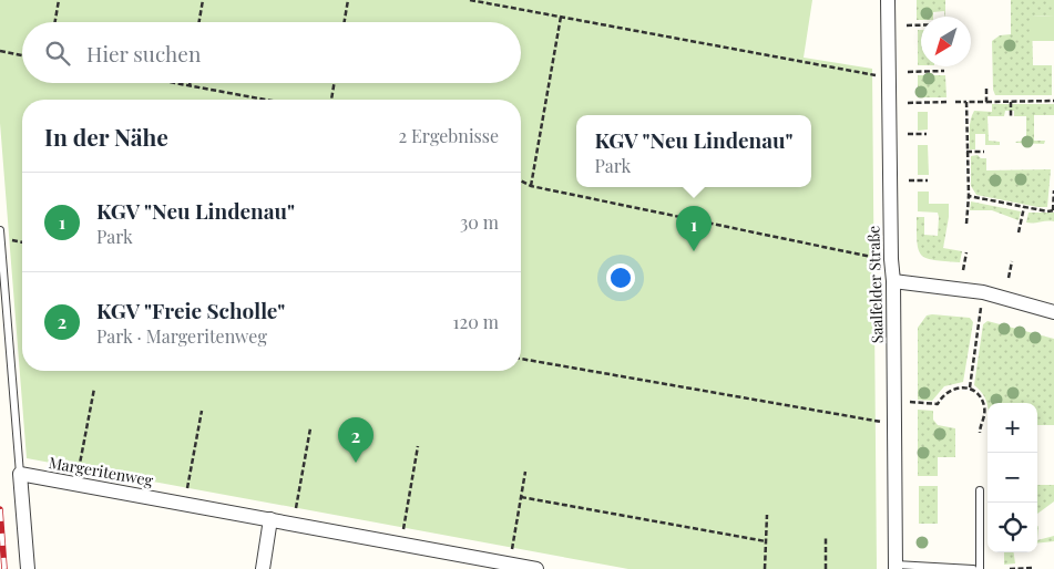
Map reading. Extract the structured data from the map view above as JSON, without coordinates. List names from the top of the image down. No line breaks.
{"streets":{"street":["Saalfelder Straße","Margeritenweg"]},"north":"bottom left","page":{"search":"Hier suchen","heading":["In der Nähe","2 Ergebnisse"],"popup":["KGV \"Neu Lindenau\"","Park"],"list":[{"mark":"1","name":"KGV \"Neu Lindenau\"","note":"Park","value":"30 m"},{"mark":"2","name":"KGV \"Freie Scholle\"","note":"Park · Margeritenweg","value":"120 m"}],"pins":["1","2"],"map_buttons":["+","−"]}}
